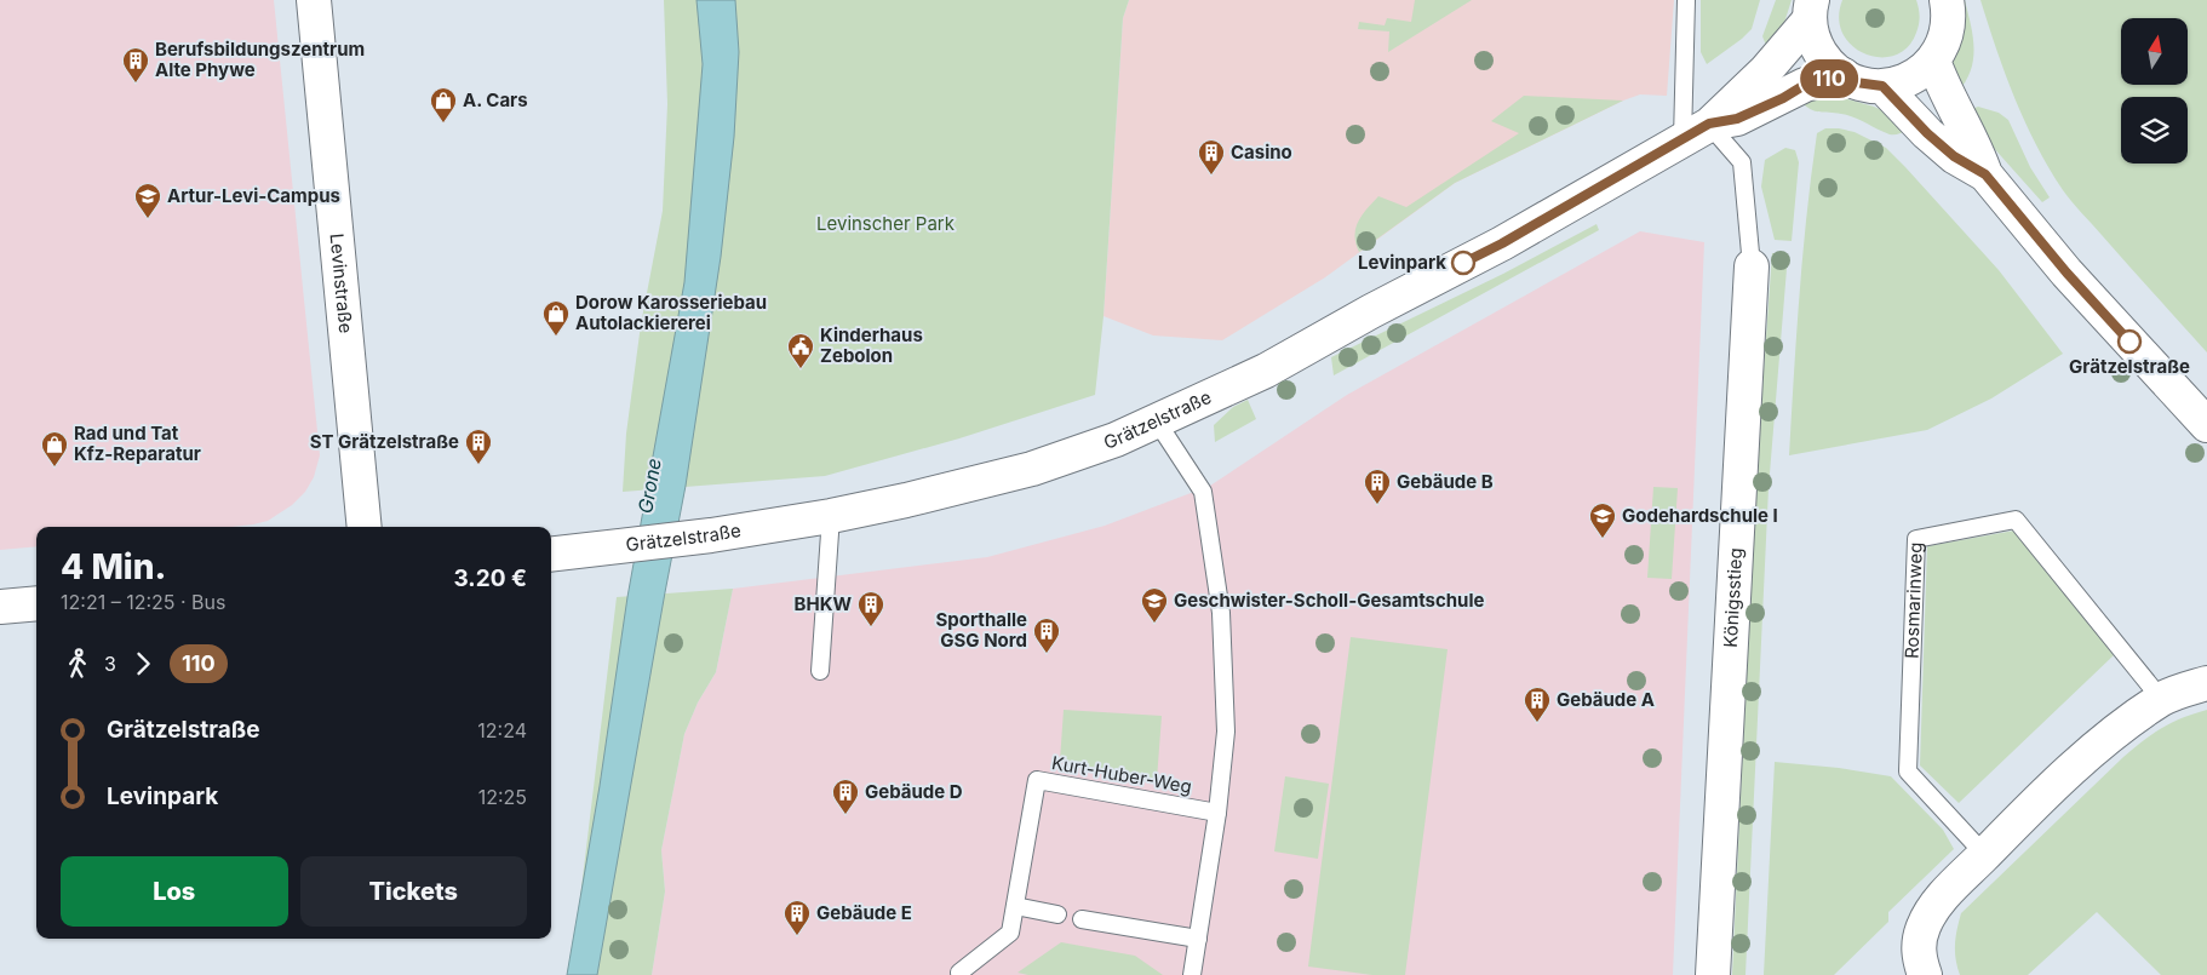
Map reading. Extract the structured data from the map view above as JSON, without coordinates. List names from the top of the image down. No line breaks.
{"streets":{"street":["Levinstraße","Grätzelstraße","Königsstieg"],"lane":["Rosmarinweg","Kurt-Huber-Weg"]},"crossings":[["Grätzelstraße","Königsstieg"]],"water":["Grone"],"parks":["Levinscher Park"],"places":{"building":["Berufsbildungszentrum Alte Phywe","Casino","ST Grätzelstraße","Gebäude B","BHKW","Sporthalle GSG Nord","Gebäude A","Gebäude D","Gebäude E"],"shop":["A. Cars","Dorow Karosseriebau Autolackiererei","Rad und Tat Kfz-Reparatur"],"school or university":["Artur-Levi-Campus","Godehardschule I","Geschwister-Scholl-Gesamtschule"],"other":["Levinpark","Grätzelstraße"],"public building":["Kinderhaus Zebolon"]},"lines":["bus line 110"],"north":"top","page":{"on_map":"110","heading":["4 Min.","12:21 – 12:25 · Bus","3.20 €"],"legs":["3","110"],"list":[{"name":"Grätzelstraße","value":"12:24"},{"name":"Levinpark","value":"12:25"}],"buttons":["Los","Tickets"]}}
